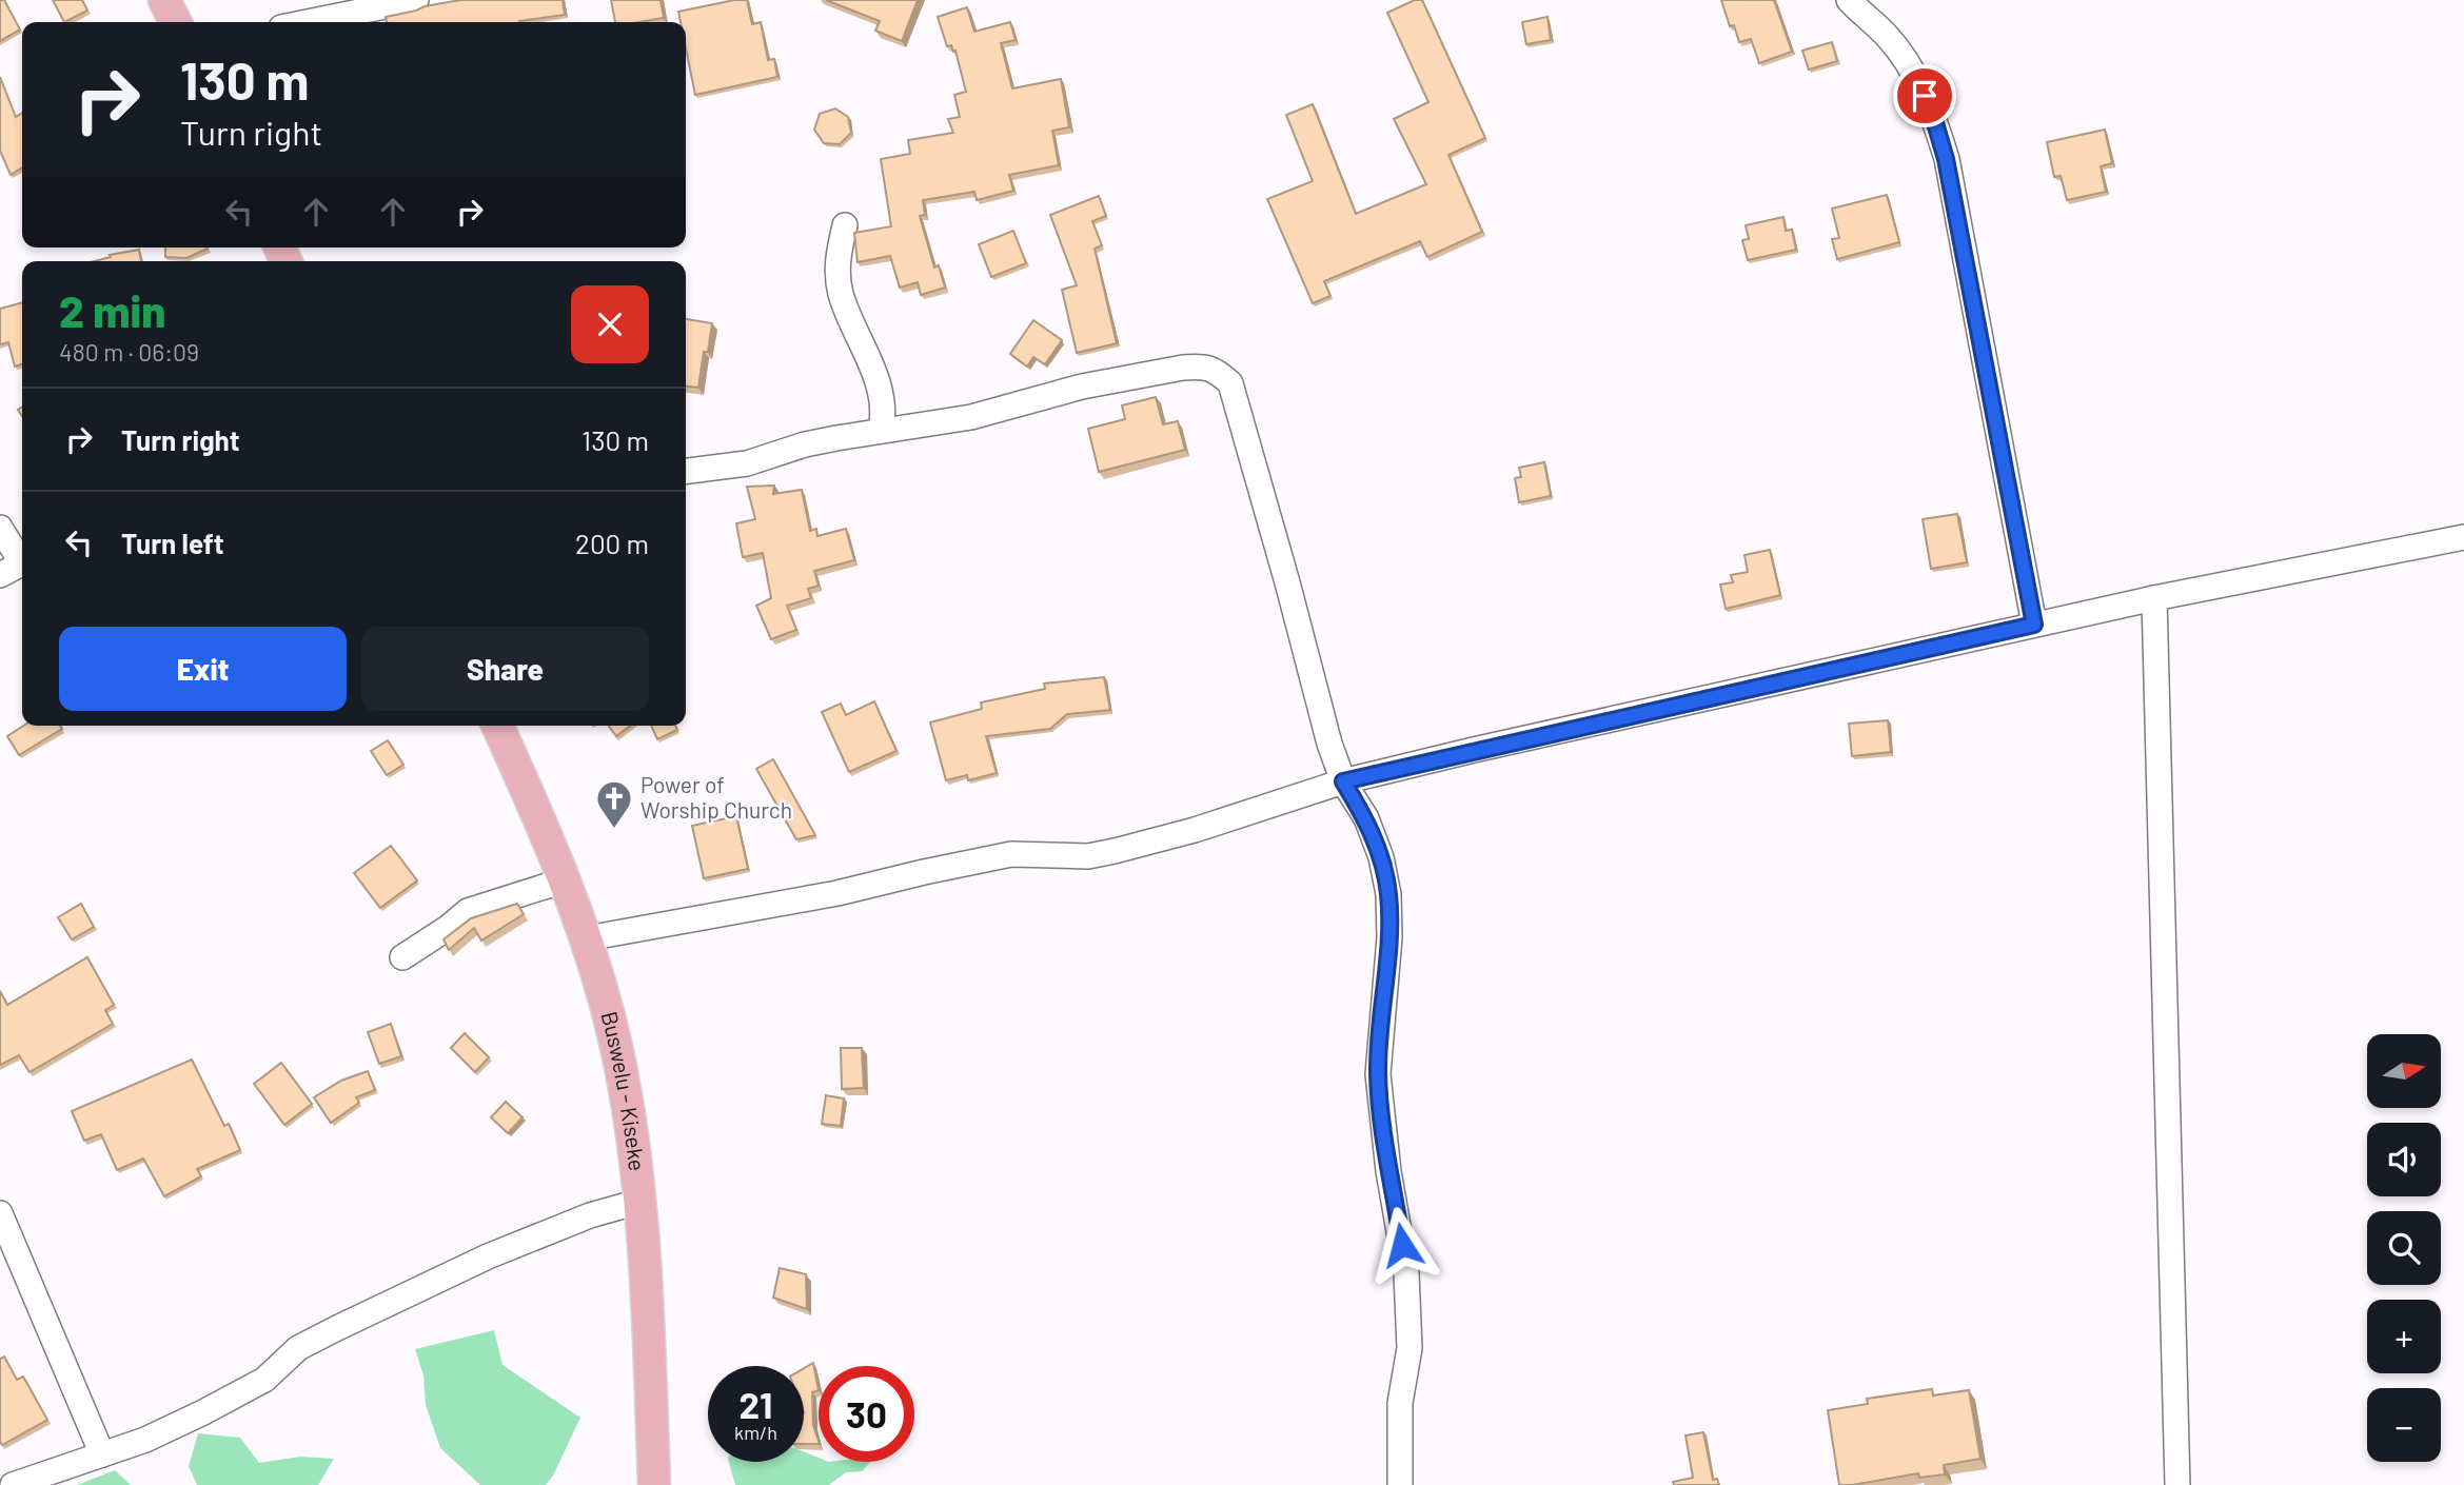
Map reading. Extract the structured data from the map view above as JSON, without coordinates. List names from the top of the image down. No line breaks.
{"streets":{"main road":["Buswelu - Kiseke"]},"places":{"church":["Power of Worship Church"]},"north":"right","page":{"turn":["130 m","Turn right"],"heading":["2 min","480 m · 06:09"],"list":[{"name":"Turn right","value":"130 m"},{"name":"Turn left","value":"200 m"}],"buttons":["Exit","Share"],"map_buttons":["+","−"],"speed":"21 km/h","limit":"30"}}
